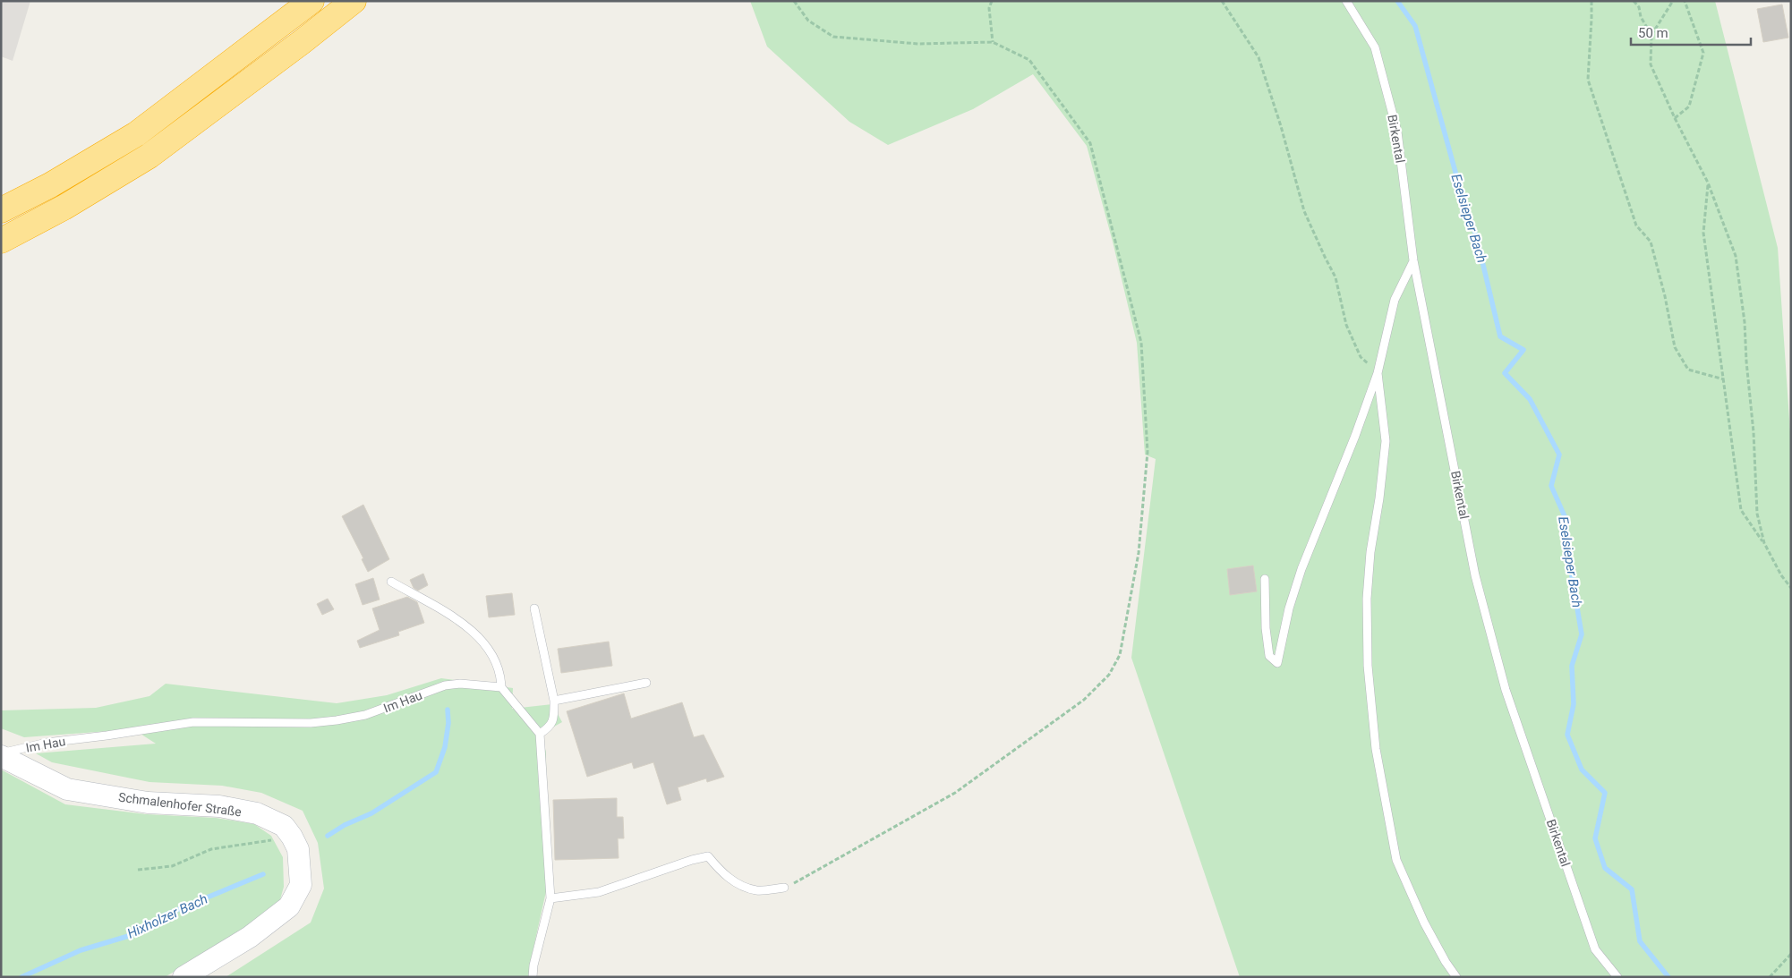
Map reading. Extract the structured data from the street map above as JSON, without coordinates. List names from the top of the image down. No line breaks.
{"streets":{"main road":["Schmalenhofer Straße"],"lane":["Birkental","Im Hau"]},"crossings":[["Im Hau","Schmalenhofer Straße"]],"water":["Eselsieper Bach","Hixholzer Bach"],"scale_bar":"50 m"}
